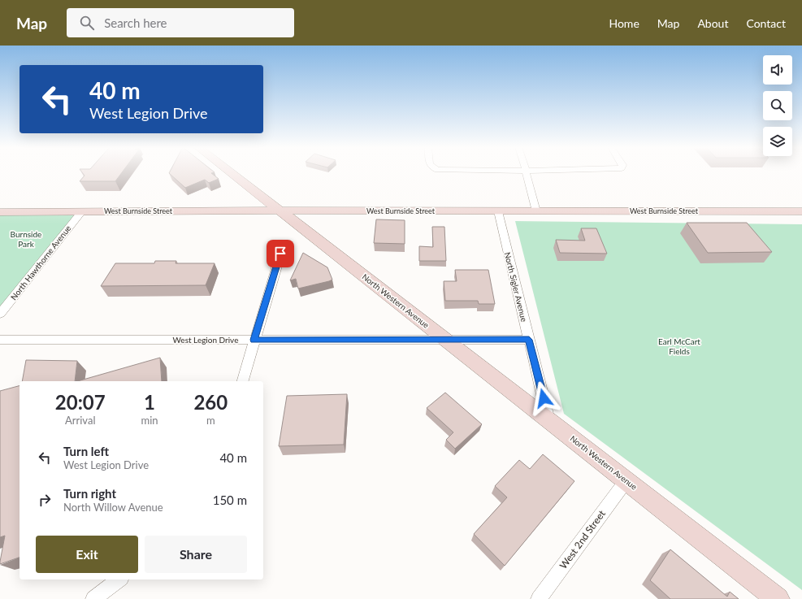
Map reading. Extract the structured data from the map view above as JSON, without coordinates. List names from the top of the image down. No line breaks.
{"streets":{"main road":["West Burnside Street","North Western Avenue"],"street":["North Hawthorne Avenue","North Sigler Avenue","West Legion Drive","West 2nd Street"]},"crossings":[["West Burnside Street","North Hawthorne Avenue"],["West Burnside Street","North Sigler Avenue"],["West Burnside Street","North Western Avenue"],["North Sigler Avenue","North Western Avenue"],["North Sigler Avenue","West Legion Drive"],["North Western Avenue","West Legion Drive"],["North Western Avenue","West 2nd Street"]],"parks":["Burnside Park","Earl McCart Fields"],"page":{"header":"Map","search":"Search here","nav":["Home","Map","About","Contact"],"turn":["40 m","West Legion Drive"],"eta":["20:07","Arrival","1","min","260","m"],"list":[{"name":"Turn left","note":"West Legion Drive","value":"40 m"},{"name":"Turn right","note":"North Willow Avenue","value":"150 m"}],"buttons":["Exit","Share"]}}
